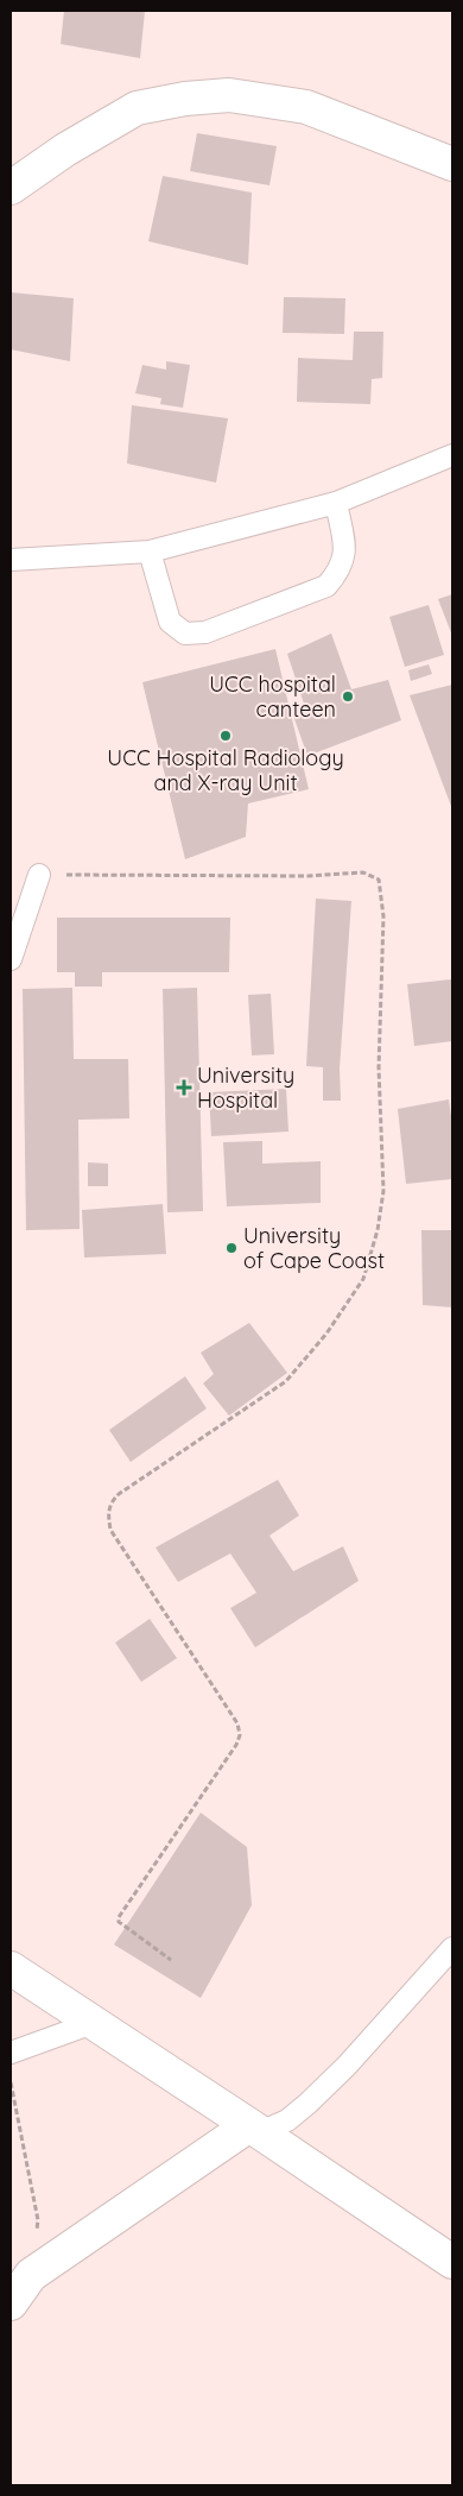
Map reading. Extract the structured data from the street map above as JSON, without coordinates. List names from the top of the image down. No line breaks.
{"places":{"other":["UCC hospital canteen","UCC Hospital Radiology and X-ray Unit","University of Cape Coast"],"health":["University Hospital"]}}
